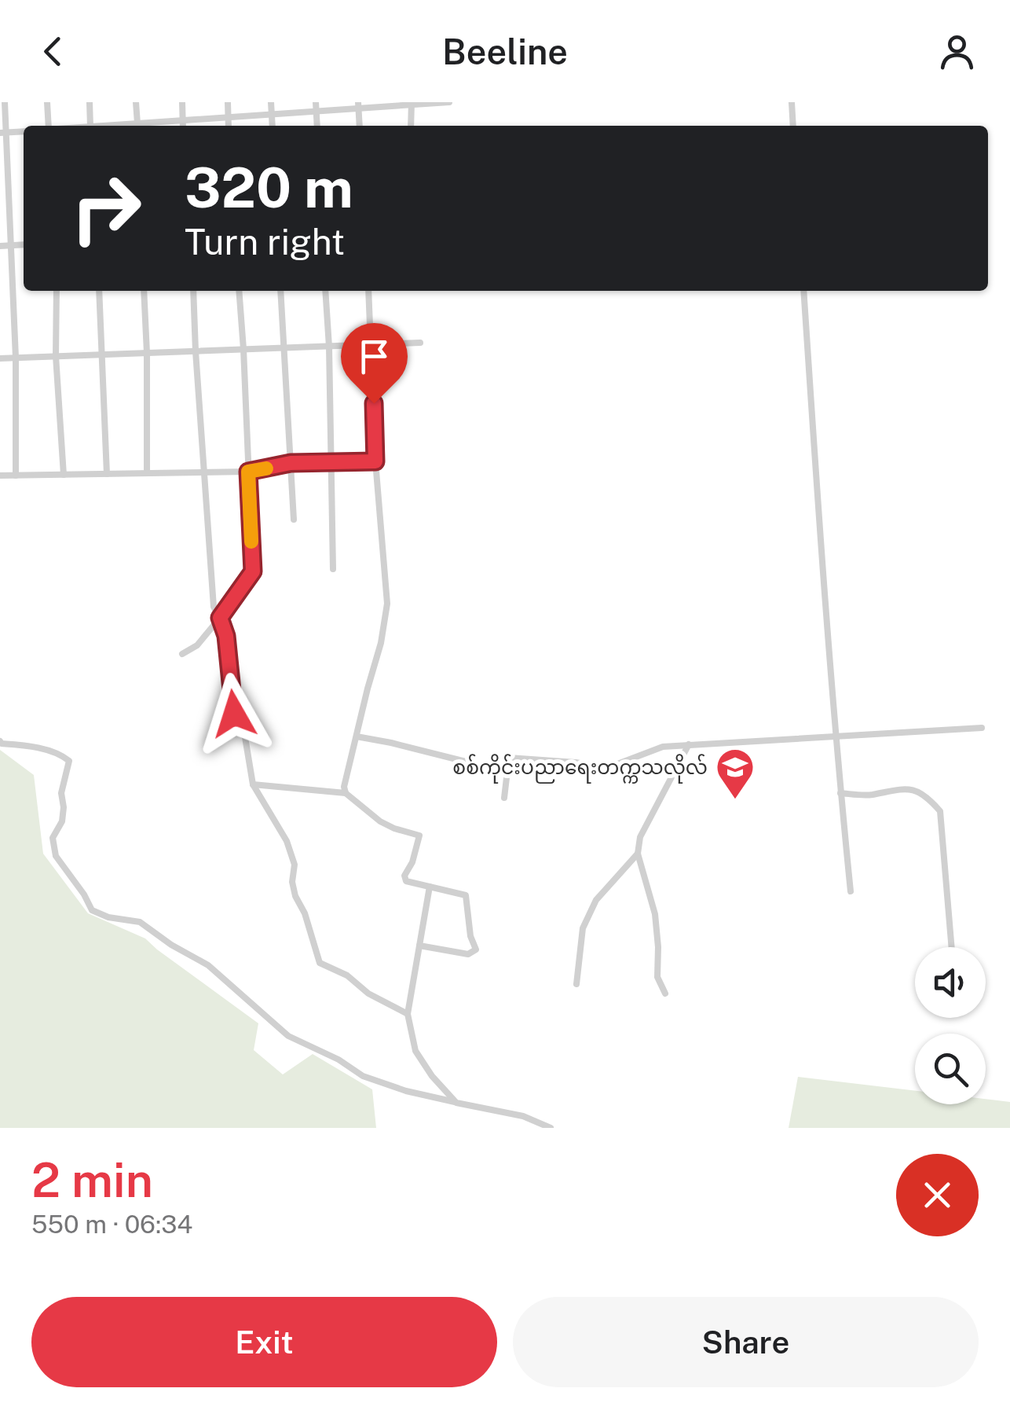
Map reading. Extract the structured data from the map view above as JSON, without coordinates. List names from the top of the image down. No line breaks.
{"places":{"school or university":["စစ်ကိုင်းပညာရေးတက္ကသလိုလ်"]},"page":{"header":"Beeline","turn":["320 m","Turn right"],"heading":["2 min","550 m · 06:34"],"buttons":["Exit","Share"]}}
